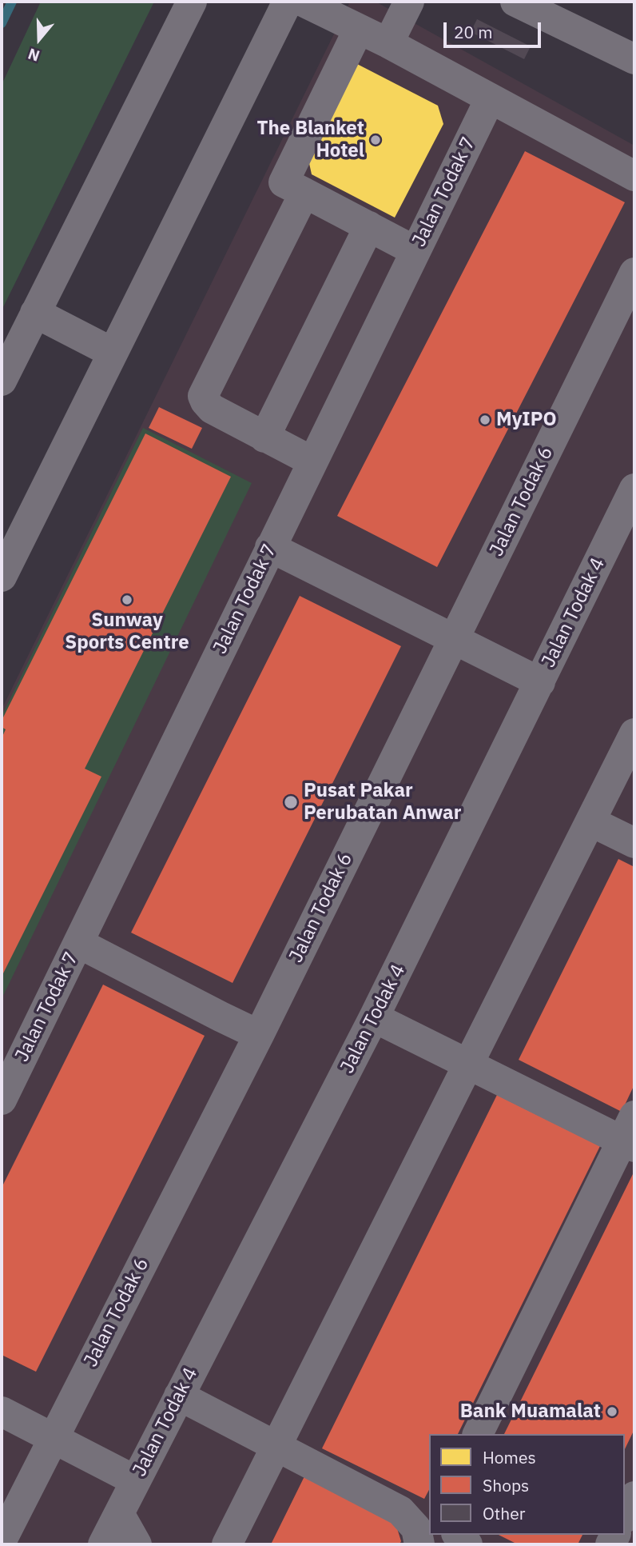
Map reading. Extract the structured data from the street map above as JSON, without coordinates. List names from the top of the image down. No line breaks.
{"streets":{"street":["Jalan Todak 7","Jalan Todak 6","Jalan Todak 4"]},"places":["The Blanket Hotel","MyIPO","Sunway Sports Centre","Pusat Pakar Perubatan Anwar","Bank Muamalat"],"legend":["Homes","Shops","Other"],"scale_bar":"20 m","north":"bottom"}
